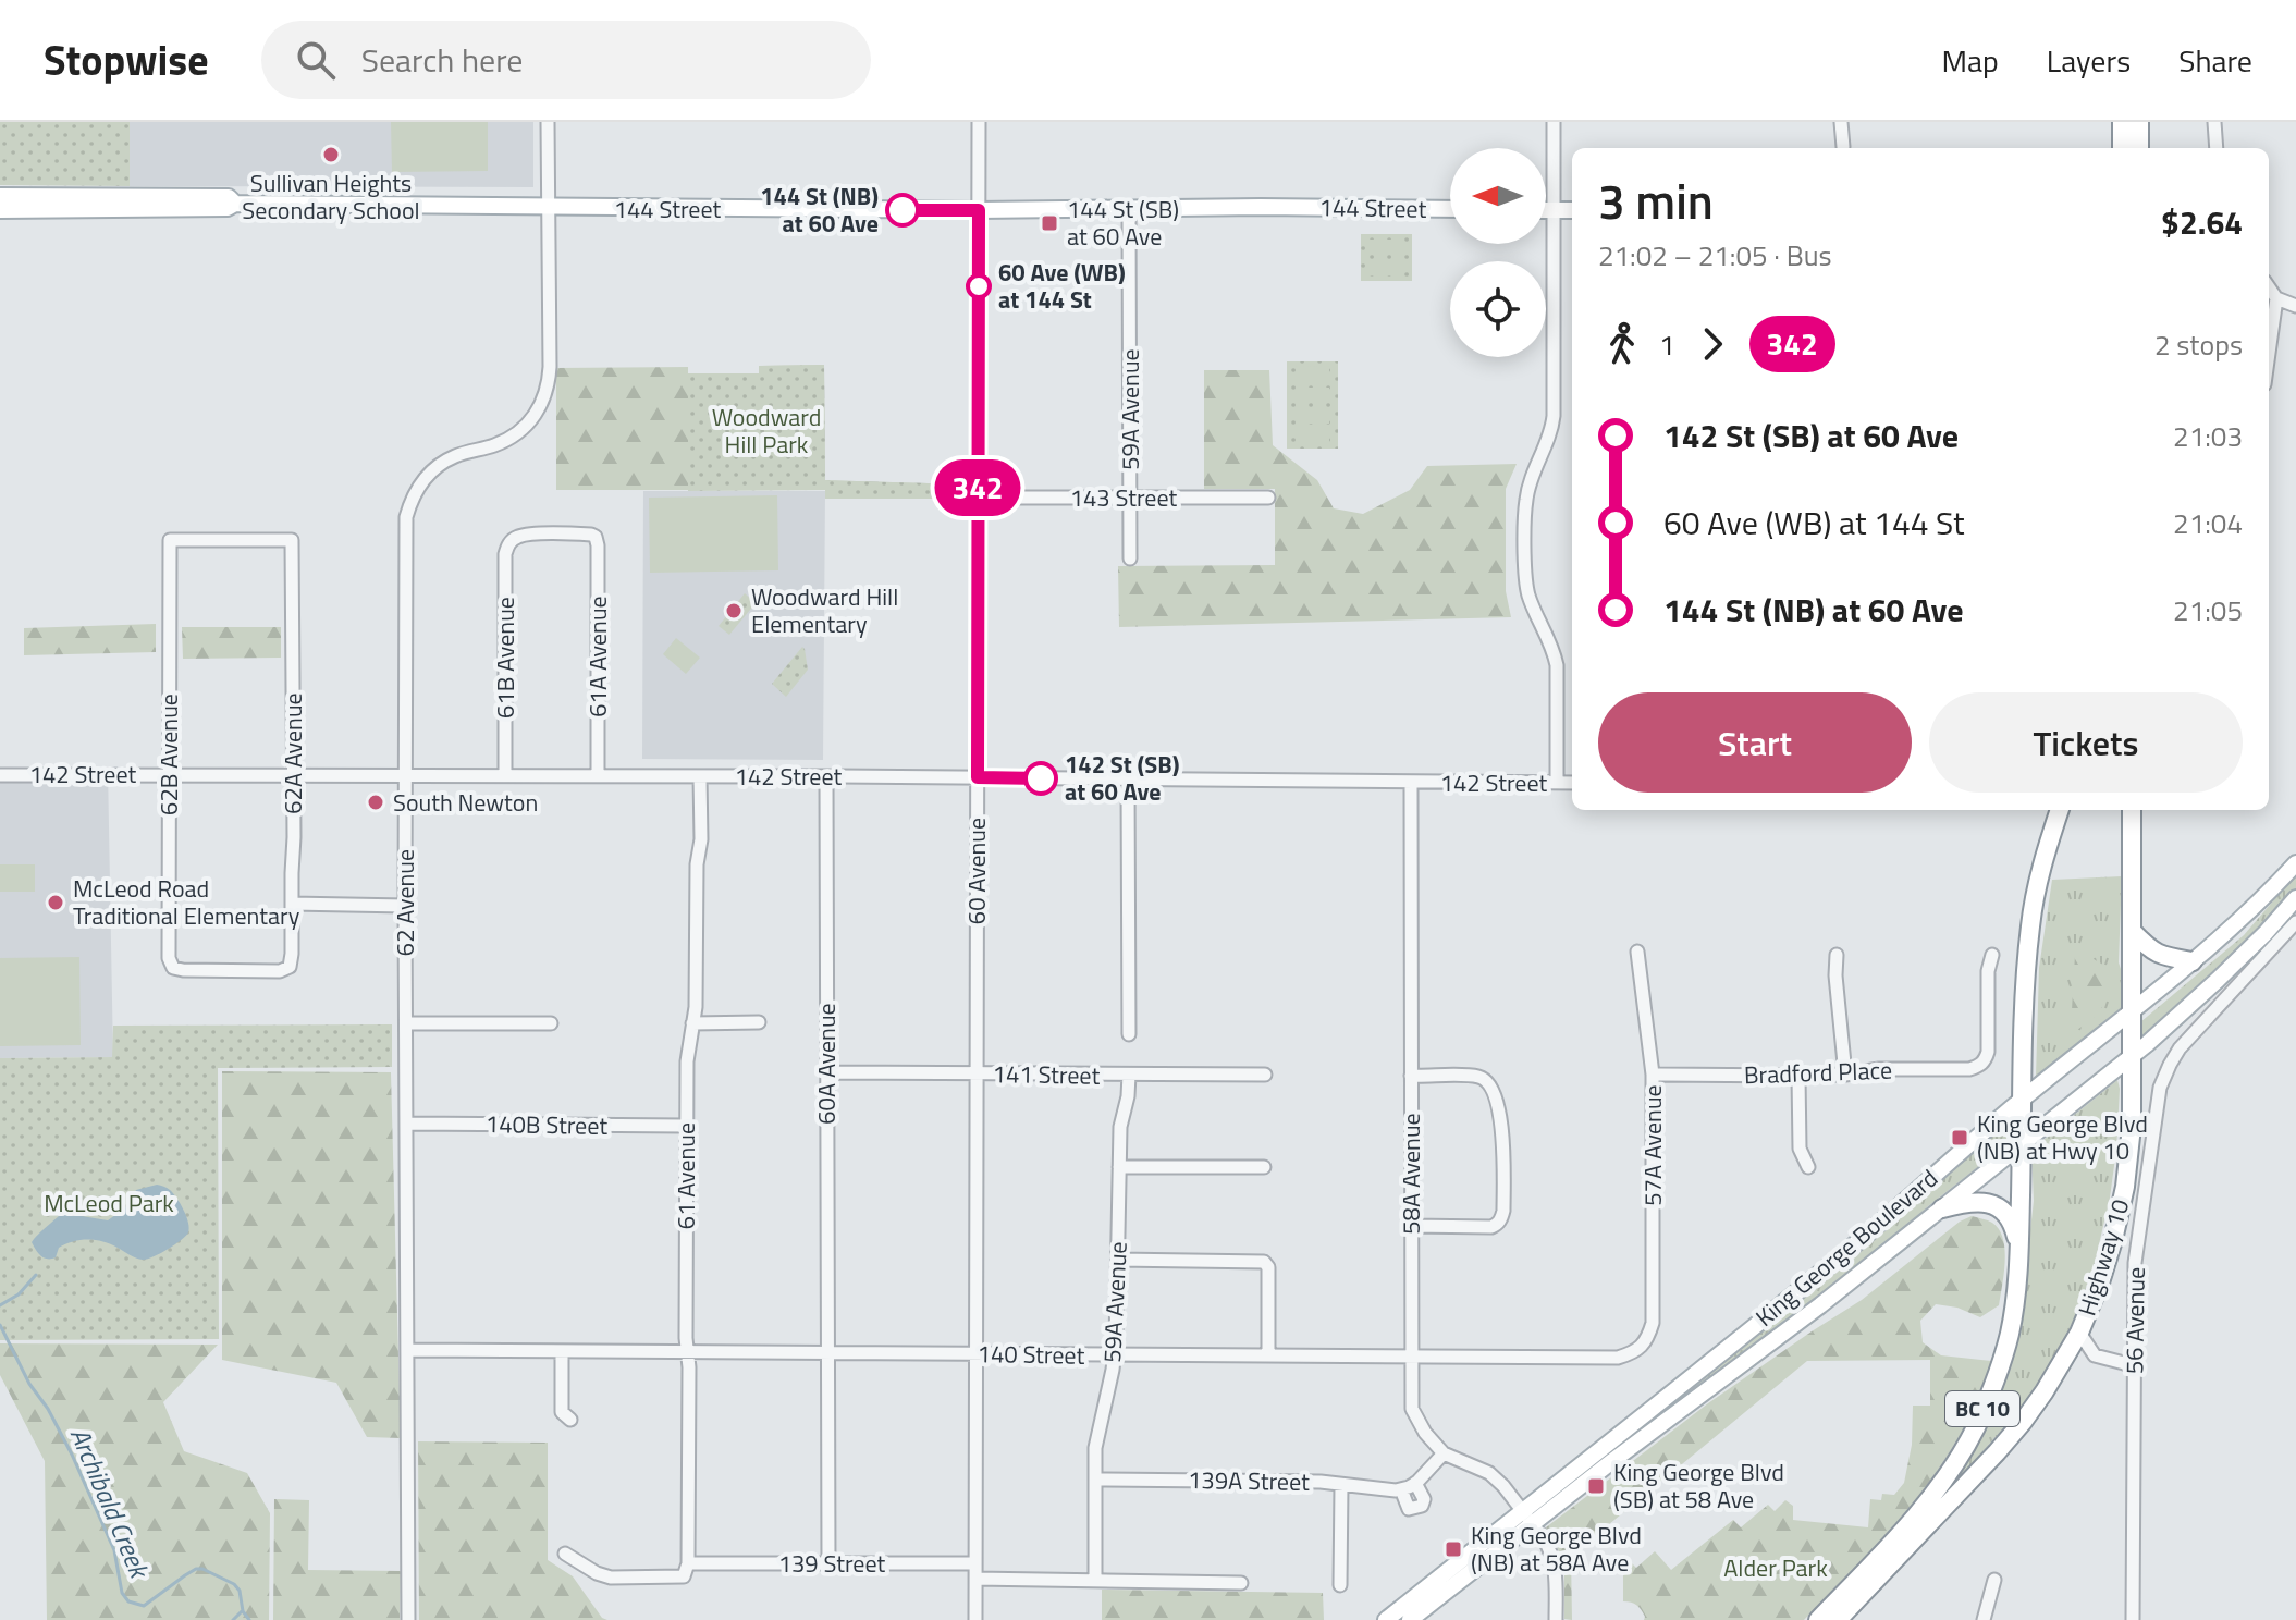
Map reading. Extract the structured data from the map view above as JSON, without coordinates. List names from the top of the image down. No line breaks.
{"streets":{"highway":["Highway 10","BC 10"],"main road":["144 Street","King George Boulevard"],"street":["59A Avenue","143 Street","61A Avenue","61B Avenue","62A Avenue","62B Avenue","142 Street","60 Avenue","62 Avenue","60A Avenue","Bradford Place","141 Street","140B Street","57A Avenue","58A Avenue","61 Avenue","56 Avenue","140 Street","139A Street","139 Street"]},"crossings":[["144 Street","59A Avenue"],["144 Street","60 Avenue"],["144 Street","62 Avenue"],["59A Avenue","143 Street"],["59A Avenue","141 Street"],["59A Avenue","140 Street"],["59A Avenue","139A Street"],["143 Street","60 Avenue"],["61A Avenue","61B Avenue"],["61A Avenue","142 Street"],["61B Avenue","142 Street"],["62A Avenue","62B Avenue"],["62A Avenue","142 Street"],["62B Avenue","142 Street"],["142 Street","60 Avenue"],["142 Street","62 Avenue"],["142 Street","60A Avenue"],["142 Street","58A Avenue"],["142 Street","61 Avenue"],["60 Avenue","141 Street"],["60 Avenue","140 Street"],["60 Avenue","139 Street"],["62 Avenue","140B Street"],["62 Avenue","140 Street"],["60A Avenue","141 Street"],["60A Avenue","140 Street"],["60A Avenue","139 Street"],["Bradford Place","57A Avenue"],["140B Street","61 Avenue"],["57A Avenue","140 Street"],["58A Avenue","King George Boulevard"],["58A Avenue","140 Street"],["58A Avenue","139A Street"],["61 Avenue","140 Street"],["61 Avenue","139 Street"],["King George Boulevard","Highway 10"],["King George Boulevard","BC 10"]],"water":["Archibald Creek"],"parks":["Woodward Hill Park","McLeod Park","Alder Park"],"places":{"other":["Sullivan Heights Secondary School","144 St (NB) at 60 Ave","60 Ave (WB) at 144 St","Woodward Hill Elementary","142 St (SB) at 60 Ave","South Newton","McLeod Road Traditional Elementary"],"transit":["144 St (SB) at 60 Ave","King George Blvd (NB) at Hwy 10","King George Blvd (SB) at 58 Ave","King George Blvd (NB) at 58A Ave"]},"lines":["bus line 342"],"north":"left","page":{"header":"Stopwise","search":"Search here","nav":["Map","Layers","Share"],"on_map":"342","heading":["3 min","21:02 – 21:05 · Bus","$2.64"],"legs":["1","342","2 stops"],"list":[{"name":"142 St (SB) at 60 Ave","value":"21:03"},{"name":"60 Ave (WB) at 144 St","value":"21:04"},{"name":"144 St (NB) at 60 Ave","value":"21:05"}],"buttons":["Start","Tickets"]}}
